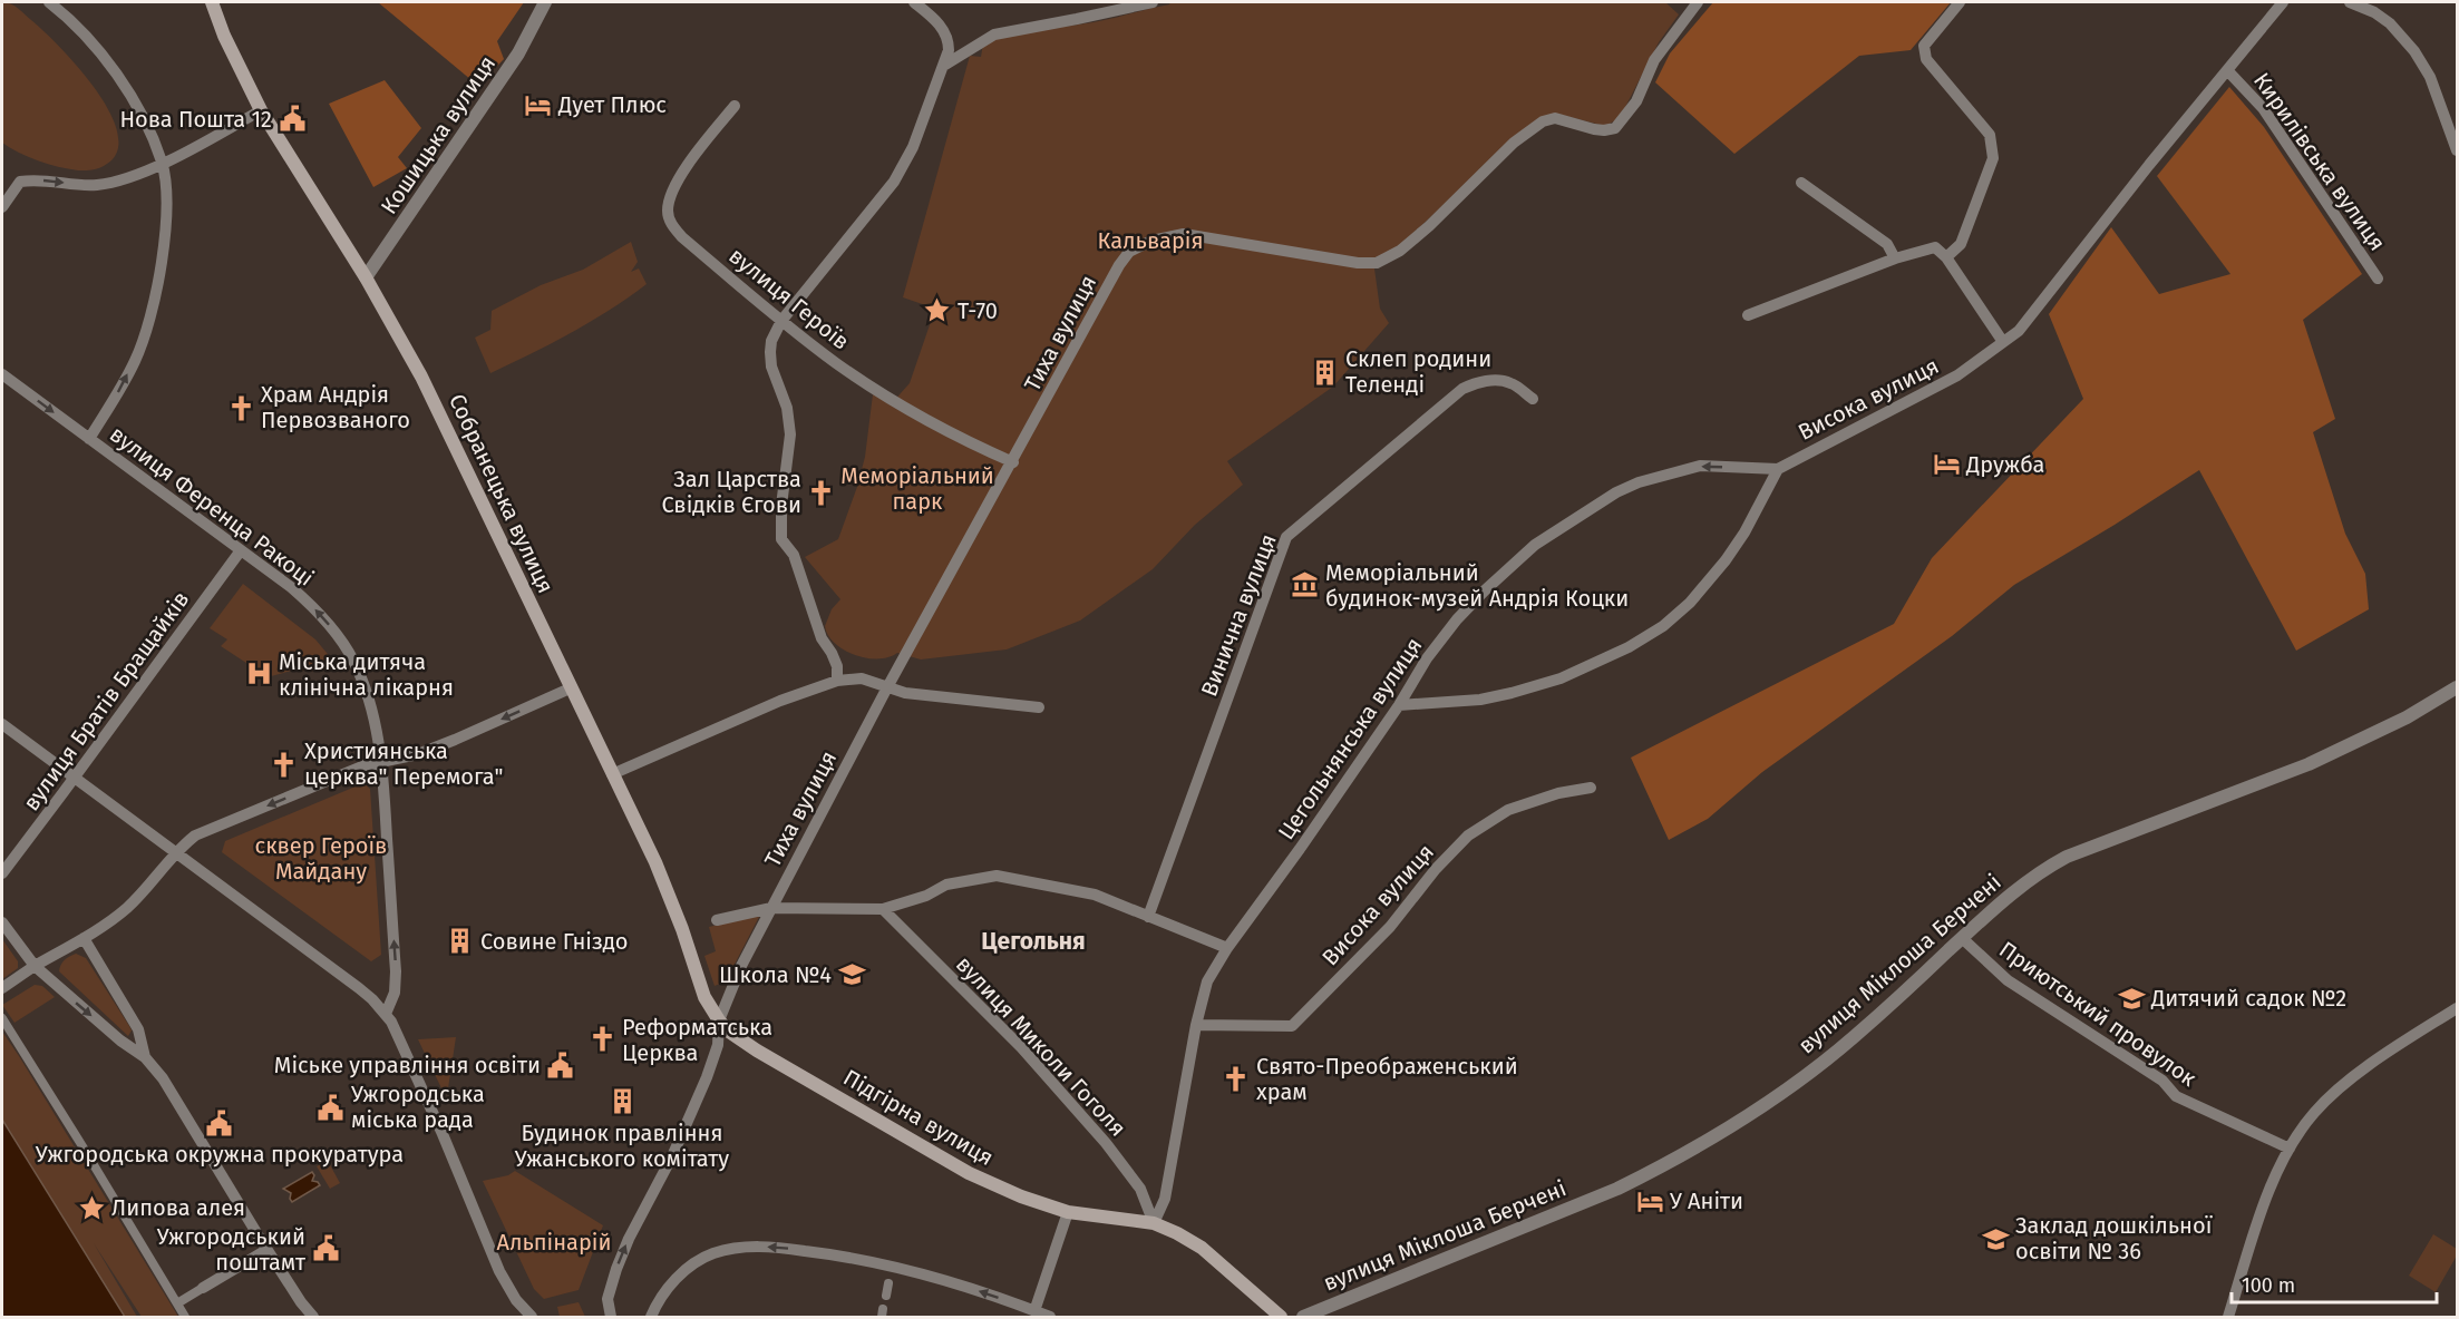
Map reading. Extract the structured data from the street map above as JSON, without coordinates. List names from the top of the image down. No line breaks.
{"streets":{"main road":["Собранецька вулиця","Підгірна вулиця"],"street":["Кошицька вулиця","Кирилівська вулиця","вулиця Героїв","Тиха вулиця","Висока вулиця","вулиця Ференца Ракоці","Винична вулиця","вулиця Братів Бращайків","Цегольнянська вулиця","вулиця Міклоша Берчені","Приютський провулок","вулиця Миколи Гоголя"]},"crossings":[["Кошицька вулиця","Собранецька вулиця"],["Кирилівська вулиця","Висока вулиця"],["вулиця Героїв","Тиха вулиця"],["Тиха вулиця","Собранецька вулиця"],["Тиха вулиця","Підгірна вулиця"],["Висока вулиця","Цегольнянська вулиця"],["Собранецька вулиця","Підгірна вулиця"],["вулиця Ференца Ракоці","вулиця Братів Бращайків"],["Цегольнянська вулиця","вулиця Миколи Гоголя"],["Цегольнянська вулиця","Підгірна вулиця"],["вулиця Міклоша Берчені","Приютський провулок"],["вулиця Миколи Гоголя","Підгірна вулиця"]],"districts":["Цегольня"],"parks":["Кальварія","Меморіальний парк","сквер Героїв Майдану","Альпінарій"],"places":{"hotel":["Дует Плюс","Дружба","У Аніти"],"public building":["Нова Пошта 12","Міське управління освіти","Ужгородська міська рада","Ужгородська окружна прокуратура","Ужгородський поштамт"],"place":["Т-70","Липова алея"],"building":["Склеп родини Теленді","Совине Гніздо","Будинок правління Ужанського комітату"],"church":["Храм Андрія Первозваного","Зал Царства Свідків Єгови","Християнська церква\" Перемога\"","Реформатська Церква","Свято-Преображенський храм"],"museum":["Меморіальний будинок-музей Андрія Коцки"],"hospital":["Міська дитяча клінічна лікарня"],"school or university":["Школа №4","Дитячий садок №2","Заклад дошкільної освіти № 36"]},"scale_bar":"100 m"}
